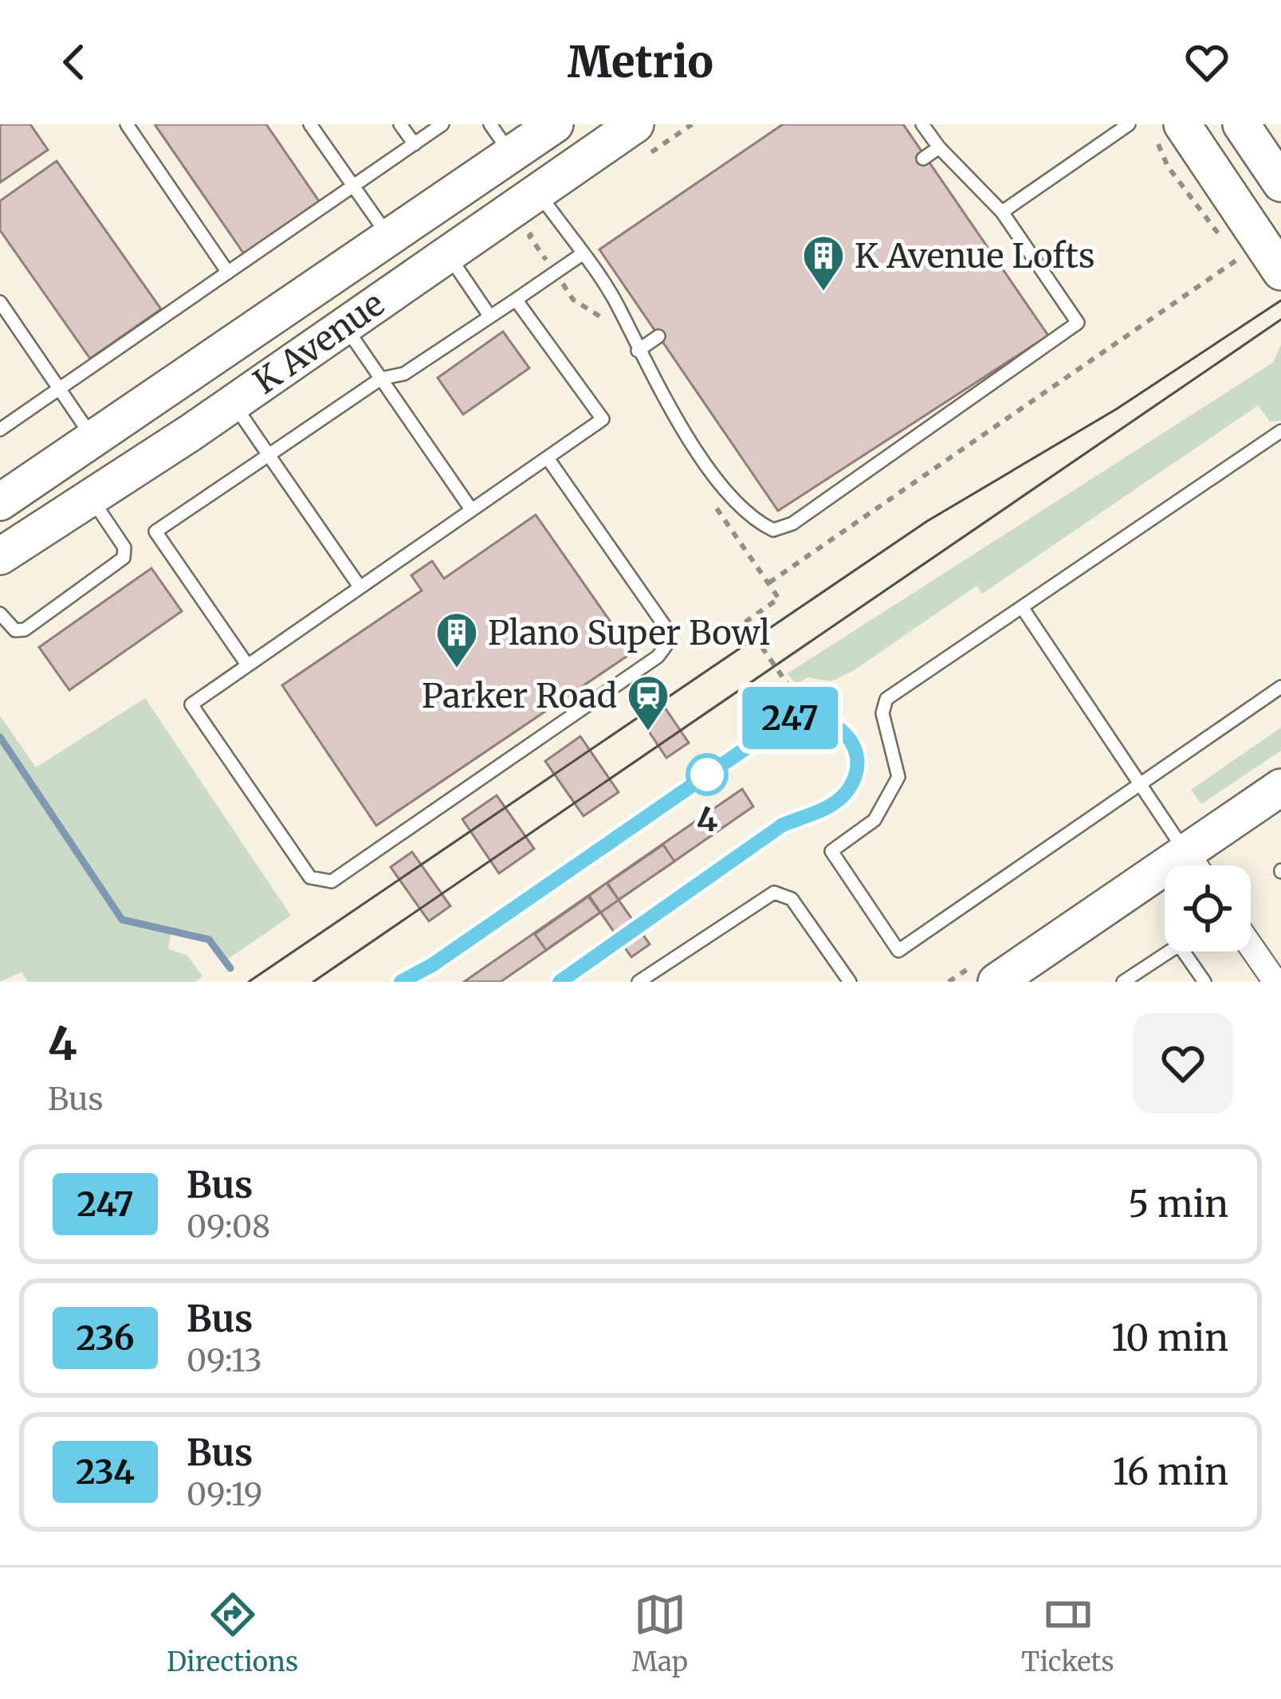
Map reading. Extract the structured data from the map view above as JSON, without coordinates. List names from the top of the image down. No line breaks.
{"streets":{"main road":["K Avenue"]},"places":{"building":["K Avenue Lofts","Plano Super Bowl"],"station":["Parker Road"],"other":["4"]},"lines":["bus line 247"],"page":{"header":"Metrio","on_map":"247","heading":["4","Bus"],"list":[{"mark":"247","name":"Bus","note":"09:08","value":"5 min"},{"mark":"236","name":"Bus","note":"09:13","value":"10 min"},{"mark":"234","name":"Bus","note":"09:19","value":"16 min"}],"tabs":["Directions","Map","Tickets"]}}
